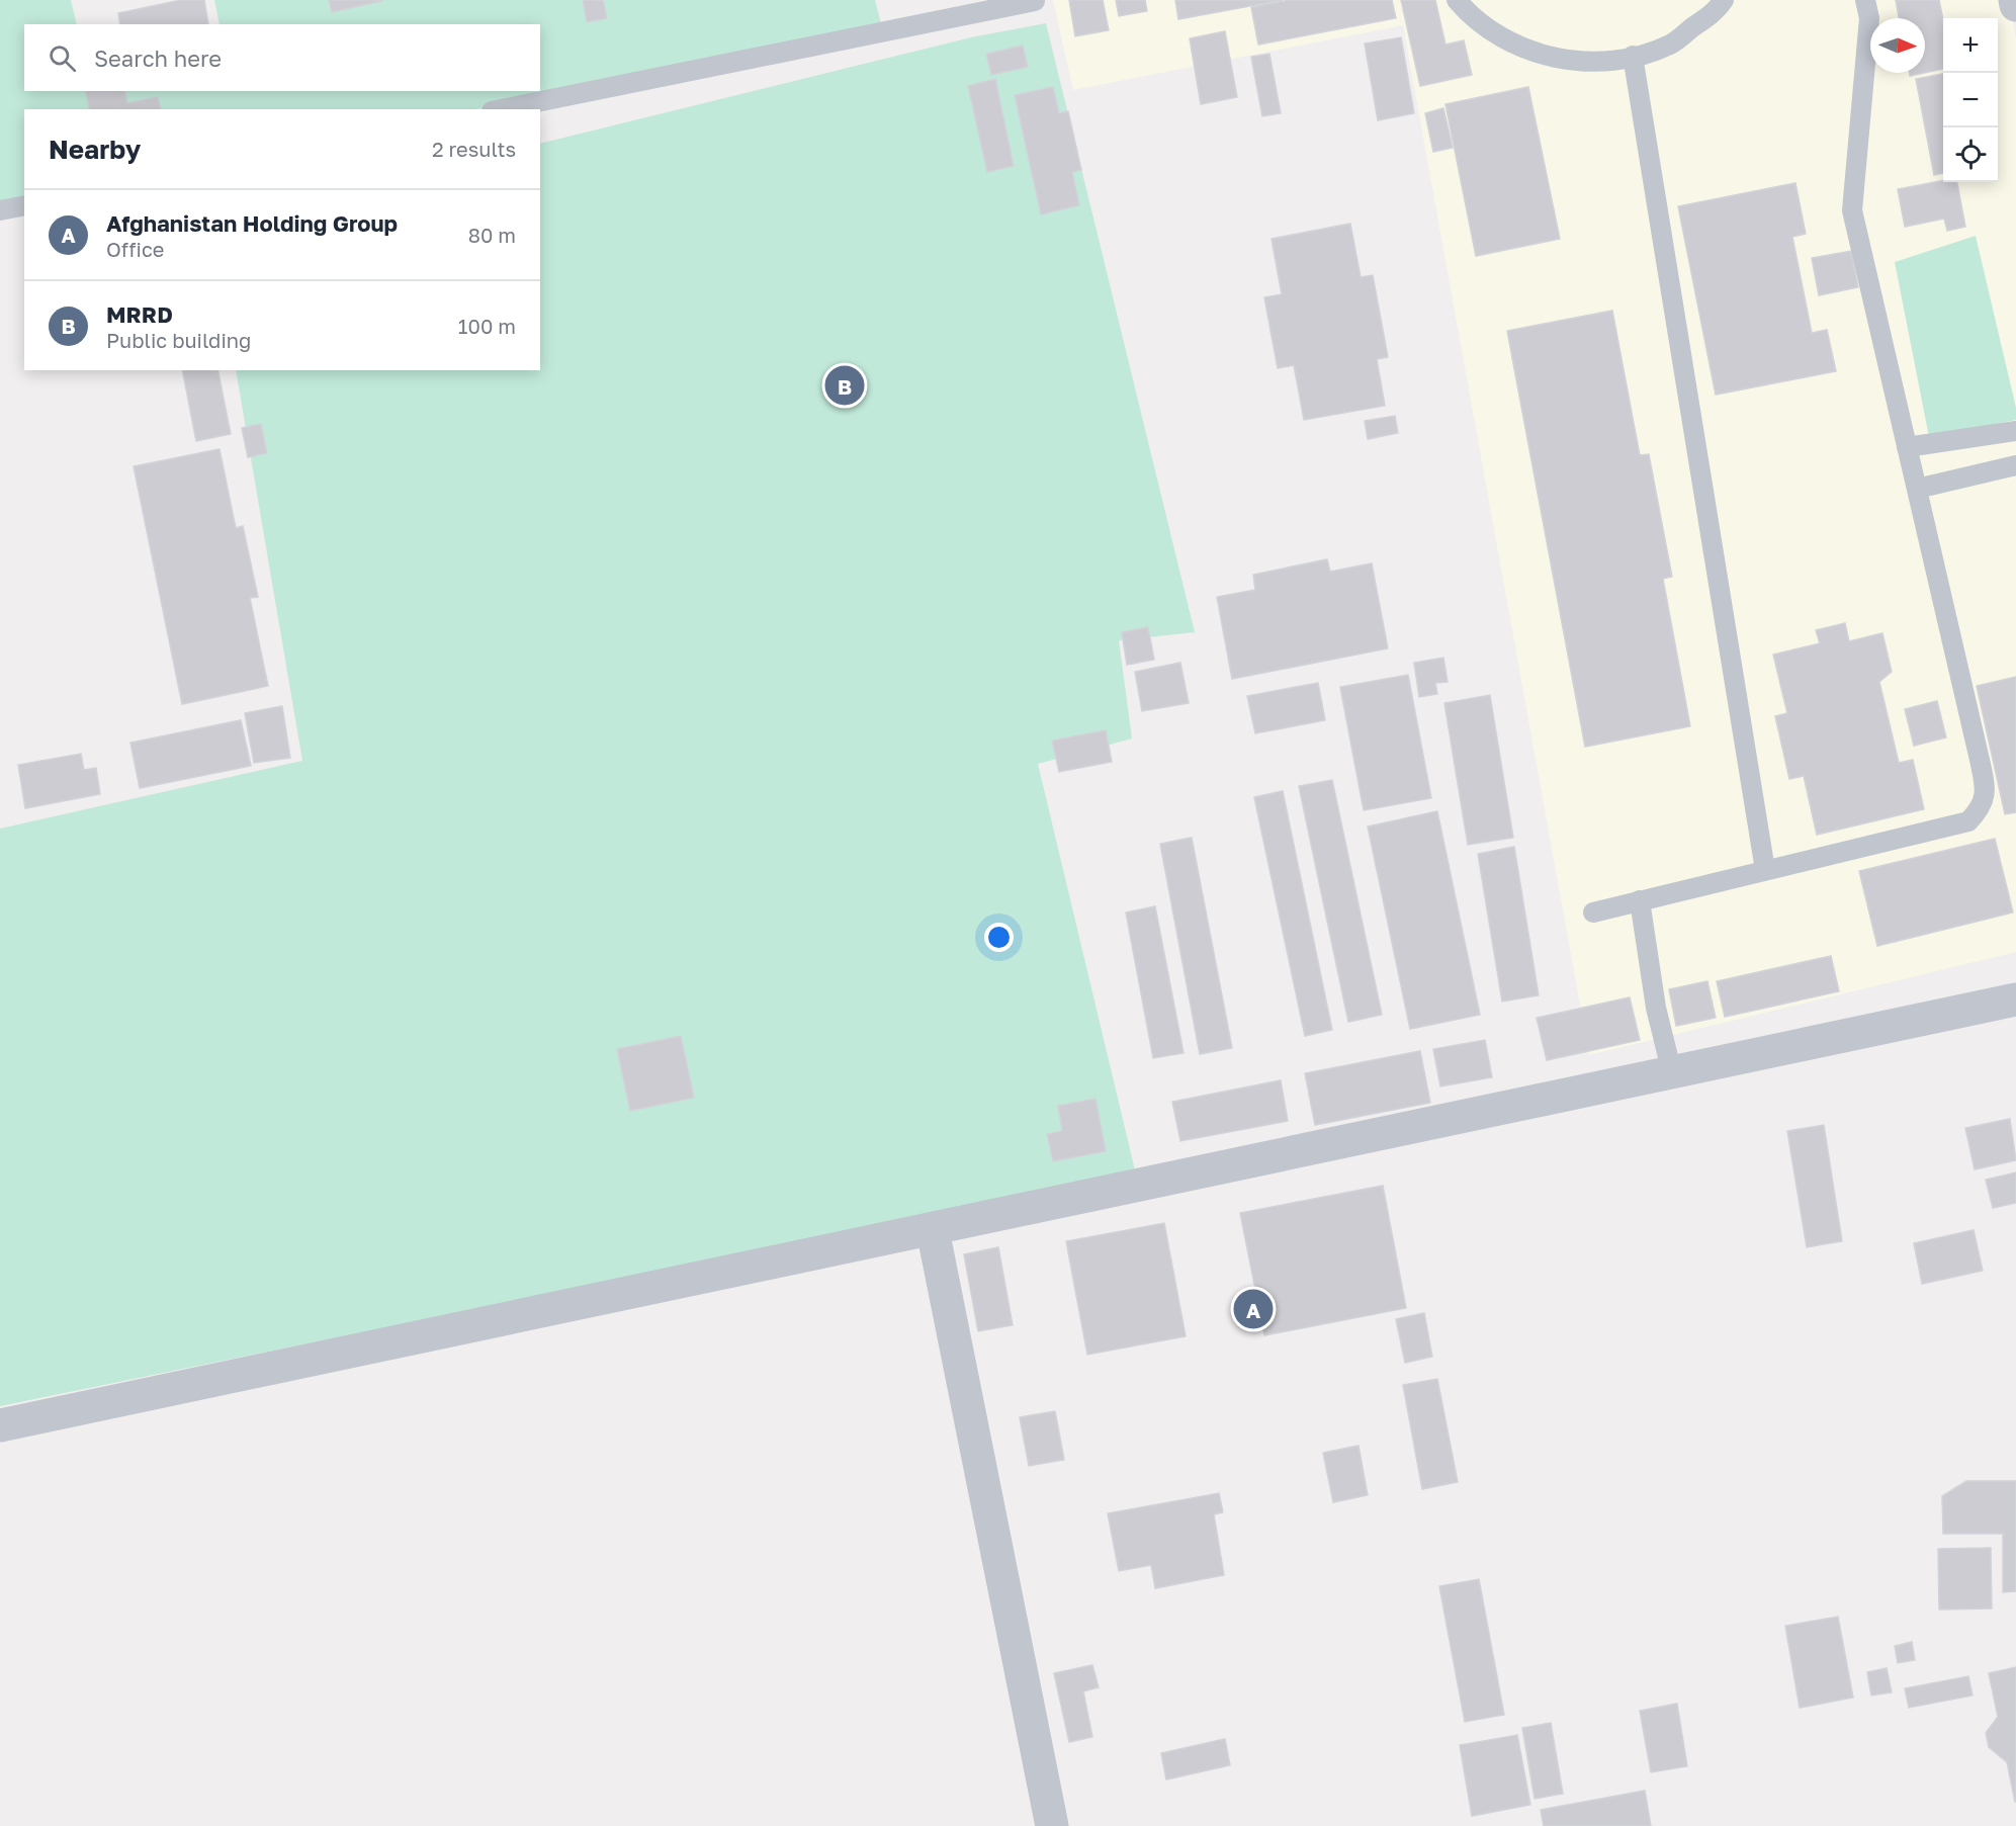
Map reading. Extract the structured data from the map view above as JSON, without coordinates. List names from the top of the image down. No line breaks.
{"north":"right","page":{"map_buttons":["+","−"],"search":"Search here","heading":["Nearby","2 results"],"list":[{"mark":"A","name":"Afghanistan Holding Group","note":"Office","value":"80 m"},{"mark":"B","name":"MRRD","note":"Public building","value":"100 m"}],"pins":["B","A"]}}
